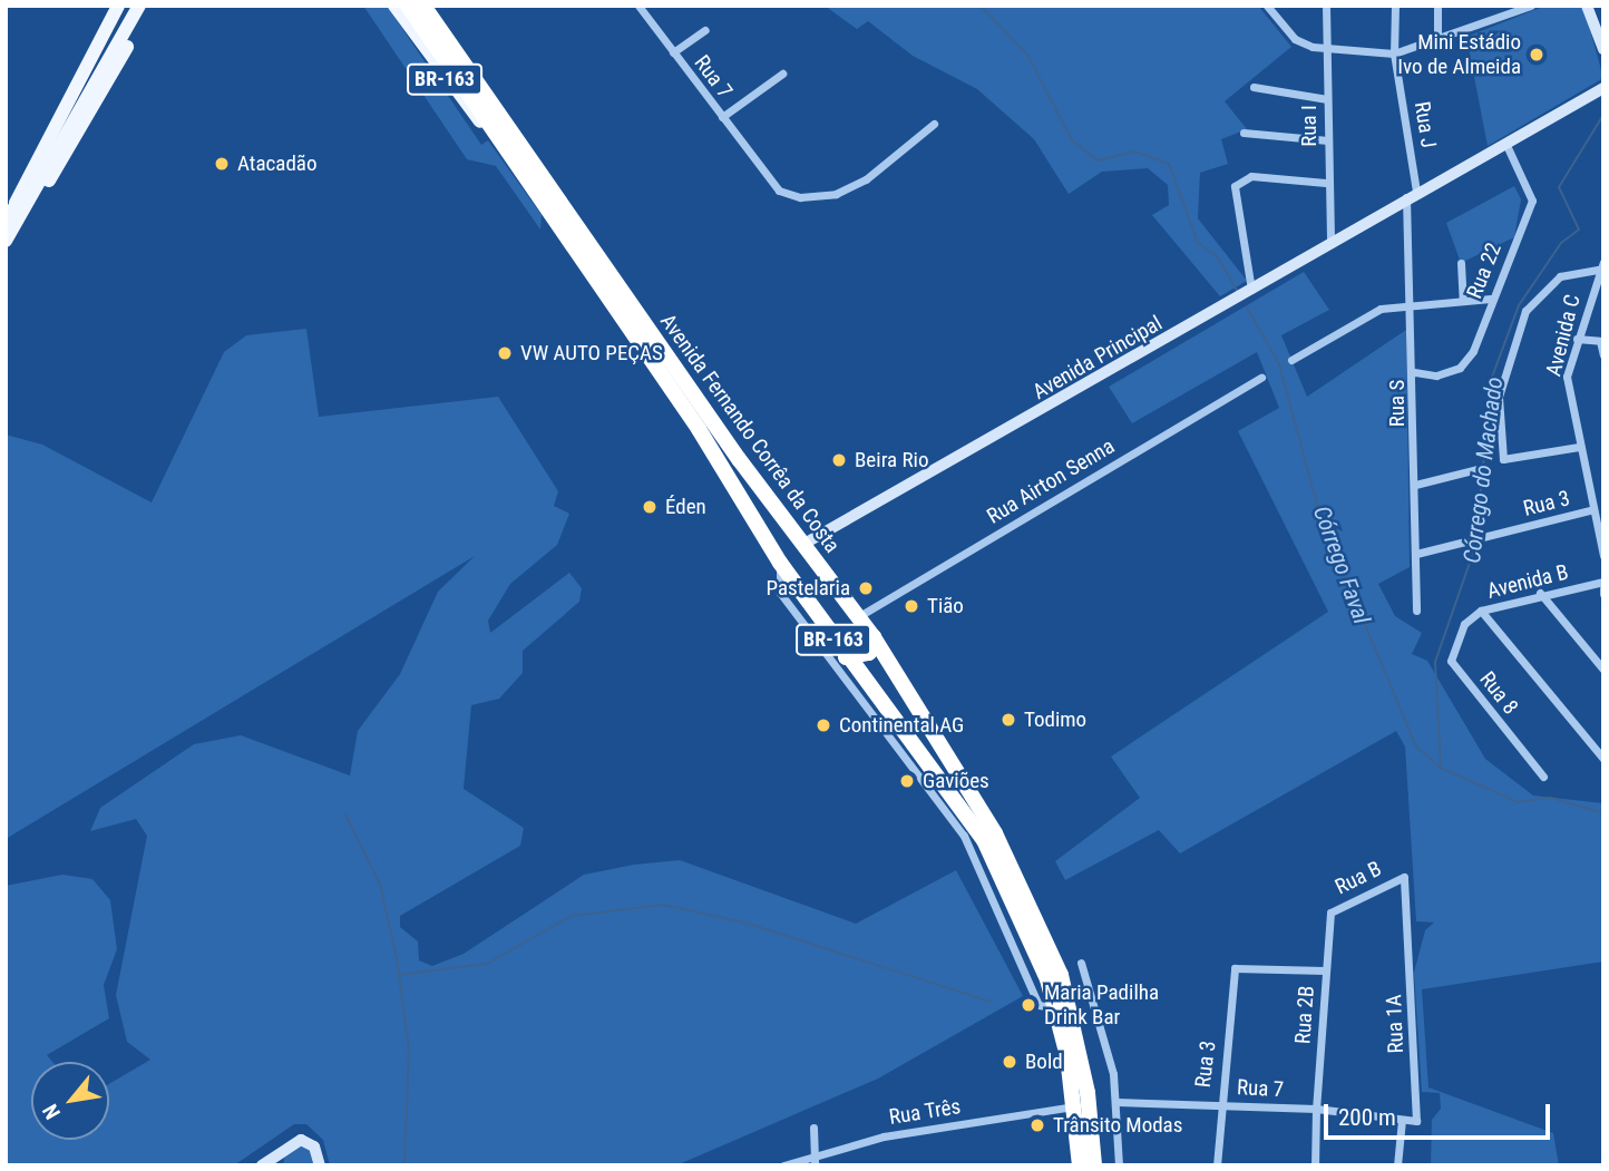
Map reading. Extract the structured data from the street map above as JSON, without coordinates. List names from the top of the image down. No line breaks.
{"streets":{"highway":["BR-163","Avenida Fernando Corrêa da Costa"],"street":["Rua 7","Rua J","Rua I","Rua 22","Avenida C","Avenida Principal","Rua S","Rua Airton Senna","Rua 3","Avenida B","Rua 8","Rua B","Rua 2B","Rua 1A","Rua Três"]},"crossings":[["Rua 7","Rua 3"],["Rua 7","Rua 2B"],["Rua 7","Rua 1A"],["Rua J","Avenida Principal"],["Rua J","Rua S"],["Rua I","Avenida Principal"],["Rua 22","Avenida Principal"],["Rua 22","Rua S"],["Avenida C","Rua 3"],["Avenida Principal","Rua S"],["Avenida Principal","Avenida Fernando Corrêa da Costa"],["Rua S","Rua 3"],["Avenida Fernando Corrêa da Costa","Rua Airton Senna"],["Avenida Fernando Corrêa da Costa","Rua Três"],["Rua 3","Rua 2B"],["Avenida B","Rua 8"],["Rua B","Rua 2B"],["Rua B","Rua 1A"]],"water":["Córrego do Machado","Córrego Faval"],"places":["Mini Estádio Ivo de Almeida","Atacadão","VW AUTO PEÇAS","Beira Rio","Éden","Pastelaria","Tião","Todimo","Continental AG","Gaviões","Maria Padilha Drink Bar","Bold","Trânsito Modas"],"scale_bar":"200 m","north":"bottom left"}
